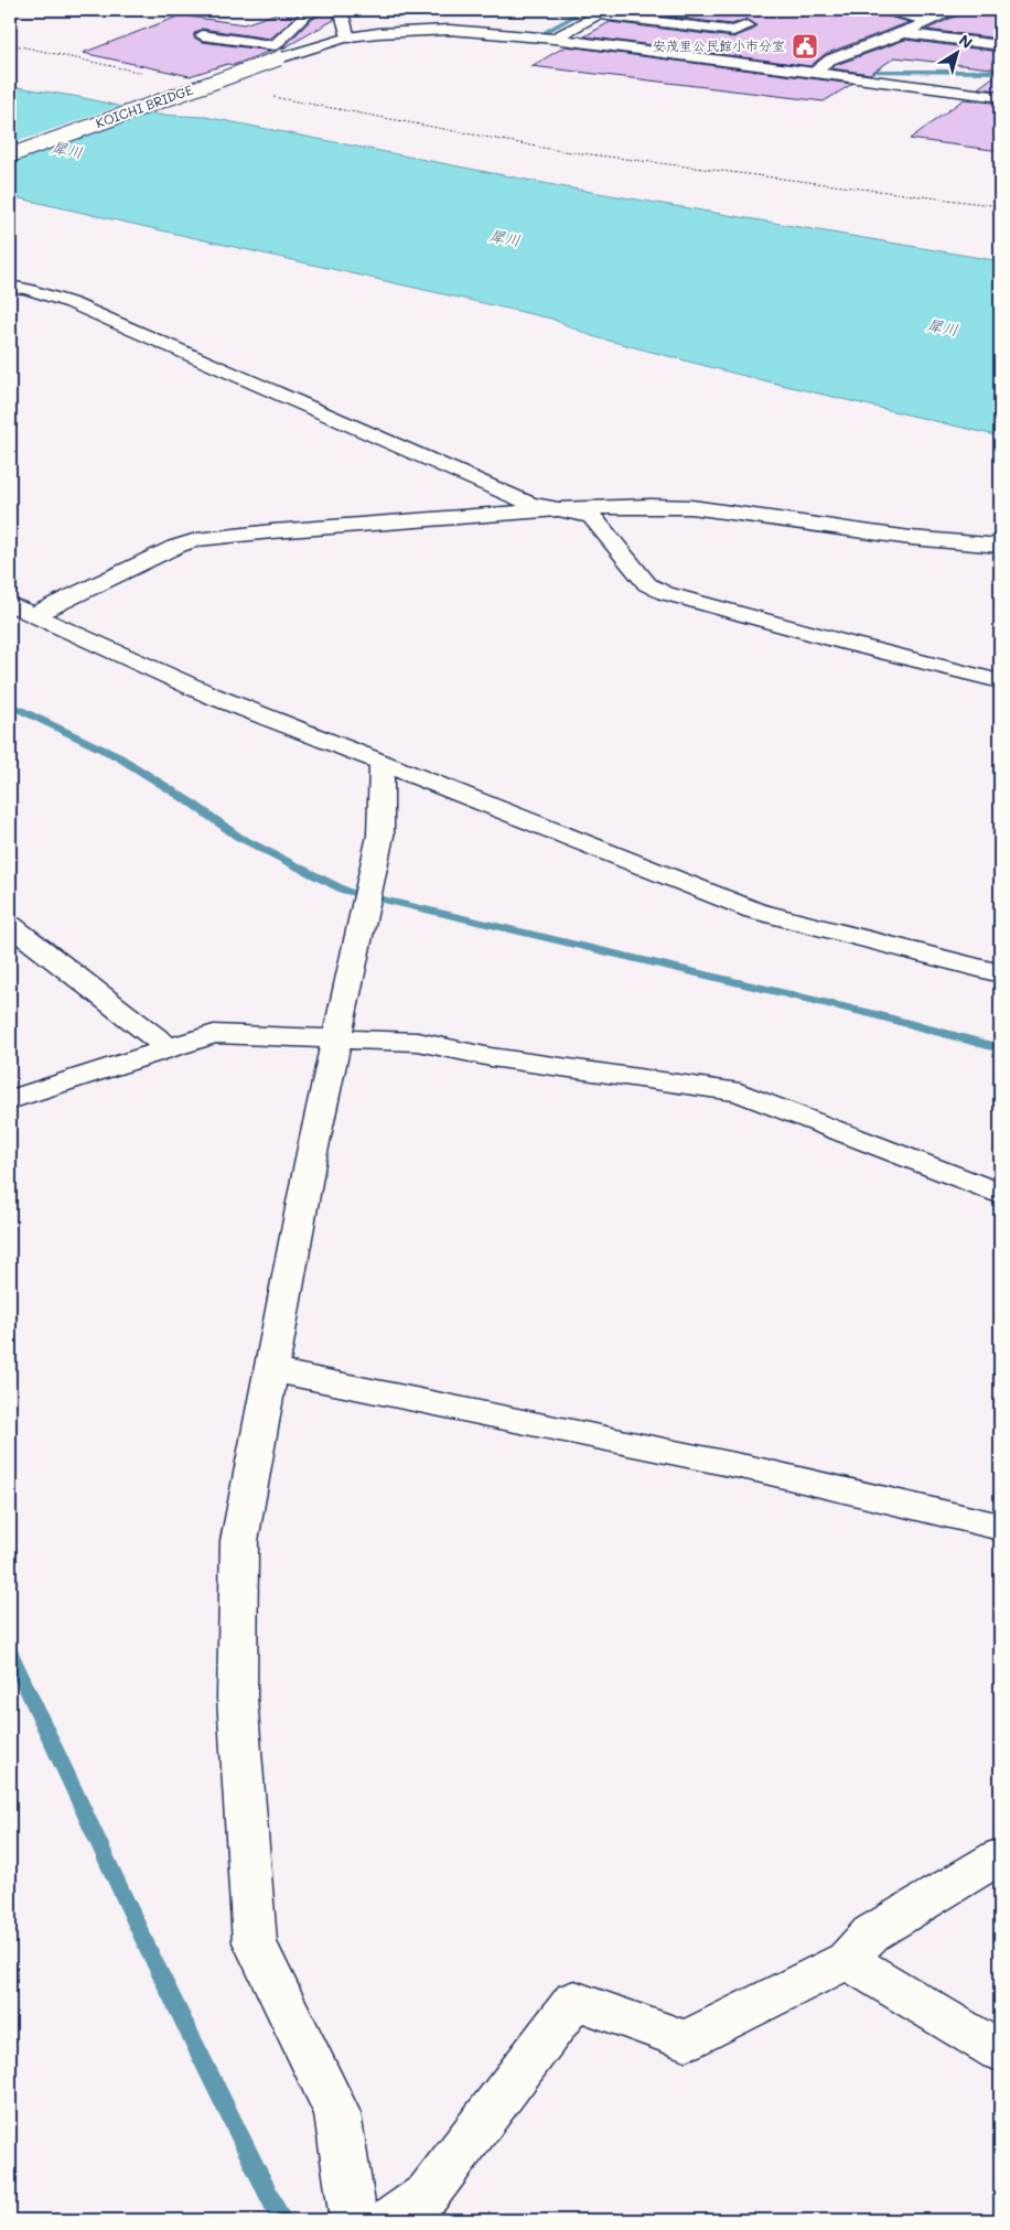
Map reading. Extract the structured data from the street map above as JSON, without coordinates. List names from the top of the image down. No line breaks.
{"streets":{"street":["KOICHI BRIDGE"]},"water":["犀川"],"places":{"public building":["安茂里公民館小市分室"]},"north":"top right"}
